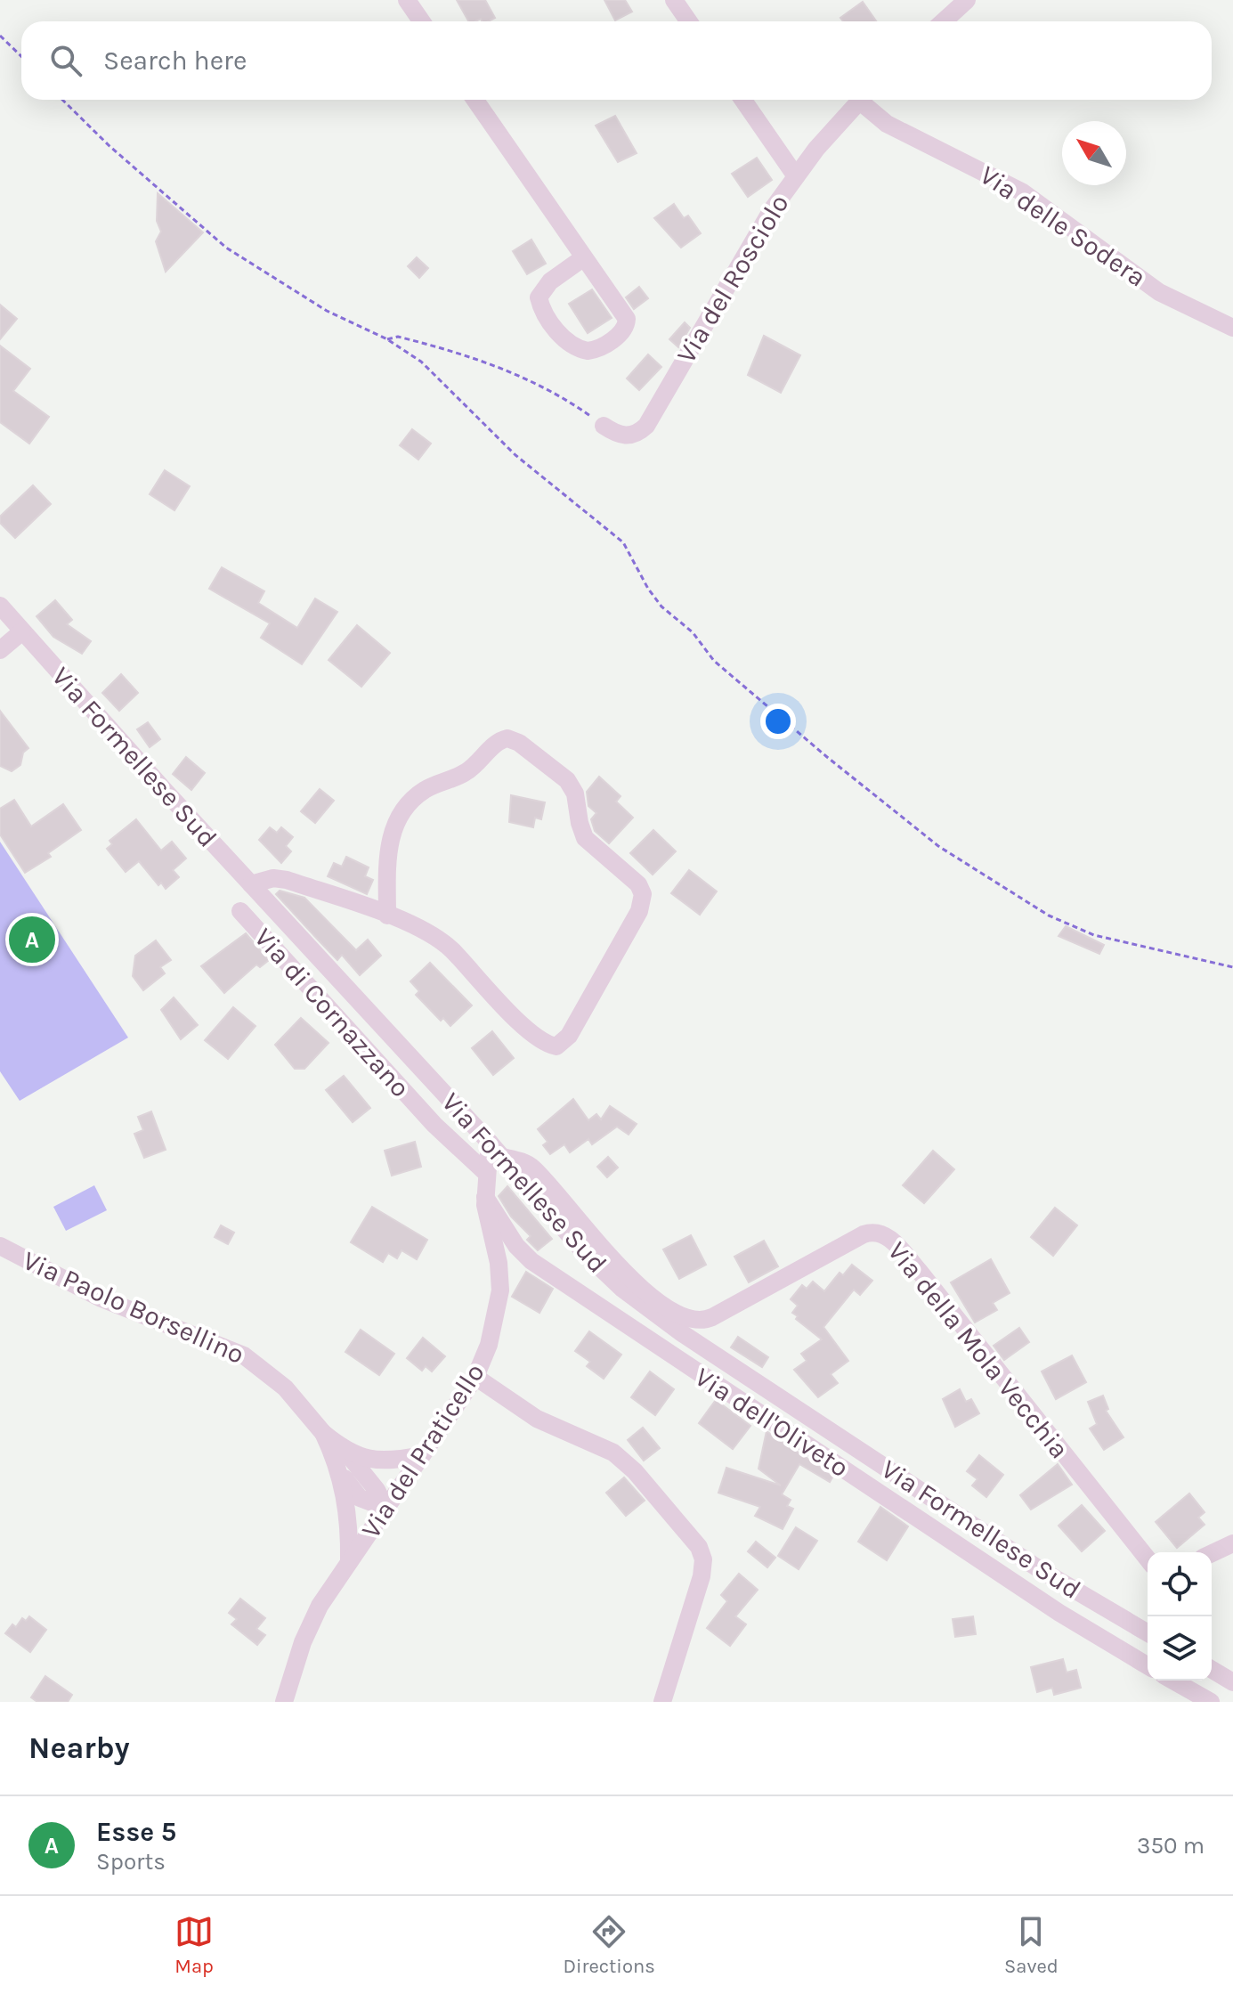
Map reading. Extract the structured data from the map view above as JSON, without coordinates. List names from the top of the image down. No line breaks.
{"streets":{"street":["Via delle Sodera","Via del Rosciolo","Via Formellese Sud","Via di Cornazzano","Via Paolo Borsellino","Via della Mola Vecchia","Via dell'Oliveto","Via del Praticello"]},"crossings":[["Via Formellese Sud","Via della Mola Vecchia"],["Via Formellese Sud","Via del Praticello"],["Via di Cornazzano","Via del Praticello"],["Via dell'Oliveto","Via del Praticello"]],"north":"top left","page":{"search":"Search here","pins":"A","heading":"Nearby","list":[{"mark":"A","name":"Esse 5","note":"Sports","value":"350 m"}],"nav":["Map","Directions","Saved"]}}
